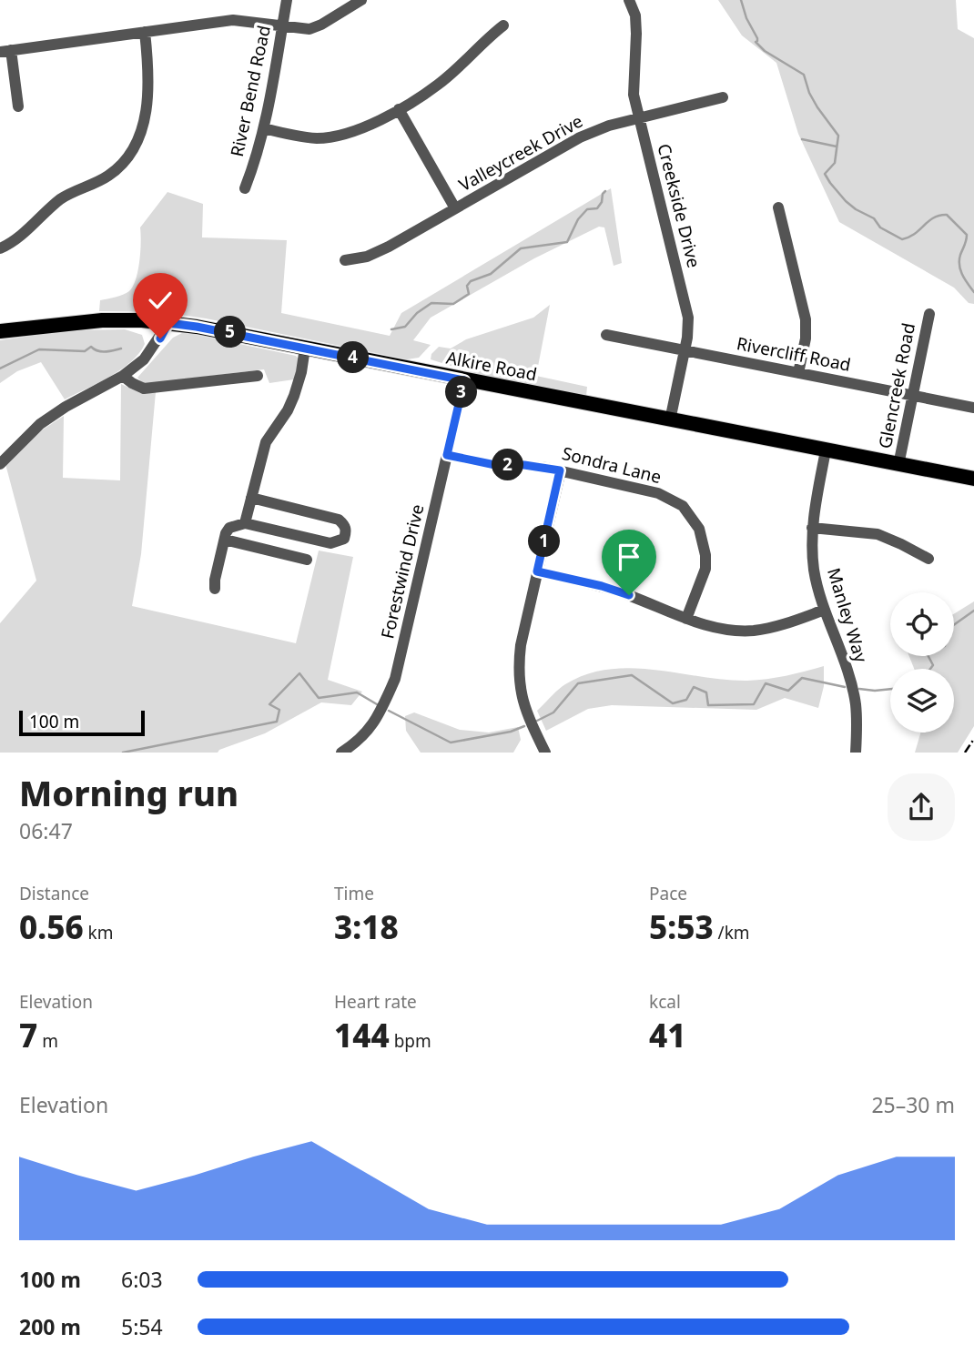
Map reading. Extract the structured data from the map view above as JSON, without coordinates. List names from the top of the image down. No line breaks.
{"streets":{"main road":["Alkire Road"],"street":["River Bend Road","Valleycreek Drive","Creekside Drive","Rivercliff Road","Glencreek Road","Sondra Lane","Forestwind Drive","Manley Way"]},"crossings":[["Valleycreek Drive","Creekside Drive"],["Creekside Drive","Rivercliff Road"],["Creekside Drive","Alkire Road"],["Rivercliff Road","Glencreek Road"],["Alkire Road","Glencreek Road"],["Alkire Road","Forestwind Drive"],["Alkire Road","Manley Way"],["Sondra Lane","Forestwind Drive"]],"scale_bar":"100 m","page":{"pins":["5","4","3","2","1"],"scale":"100 m","heading":["Morning run","06:47"],"stats":[["Distance","0.56 km"],["Time","3:18"],["Pace","5:53 /km"],["Elevation","7 m"],["Heart rate","144 bpm"],["kcal","41"]],"chart":["Elevation","25–30 m"],"list":[{"name":"100 m","note":"6:03"},{"name":"200 m","note":"5:54"}]}}
